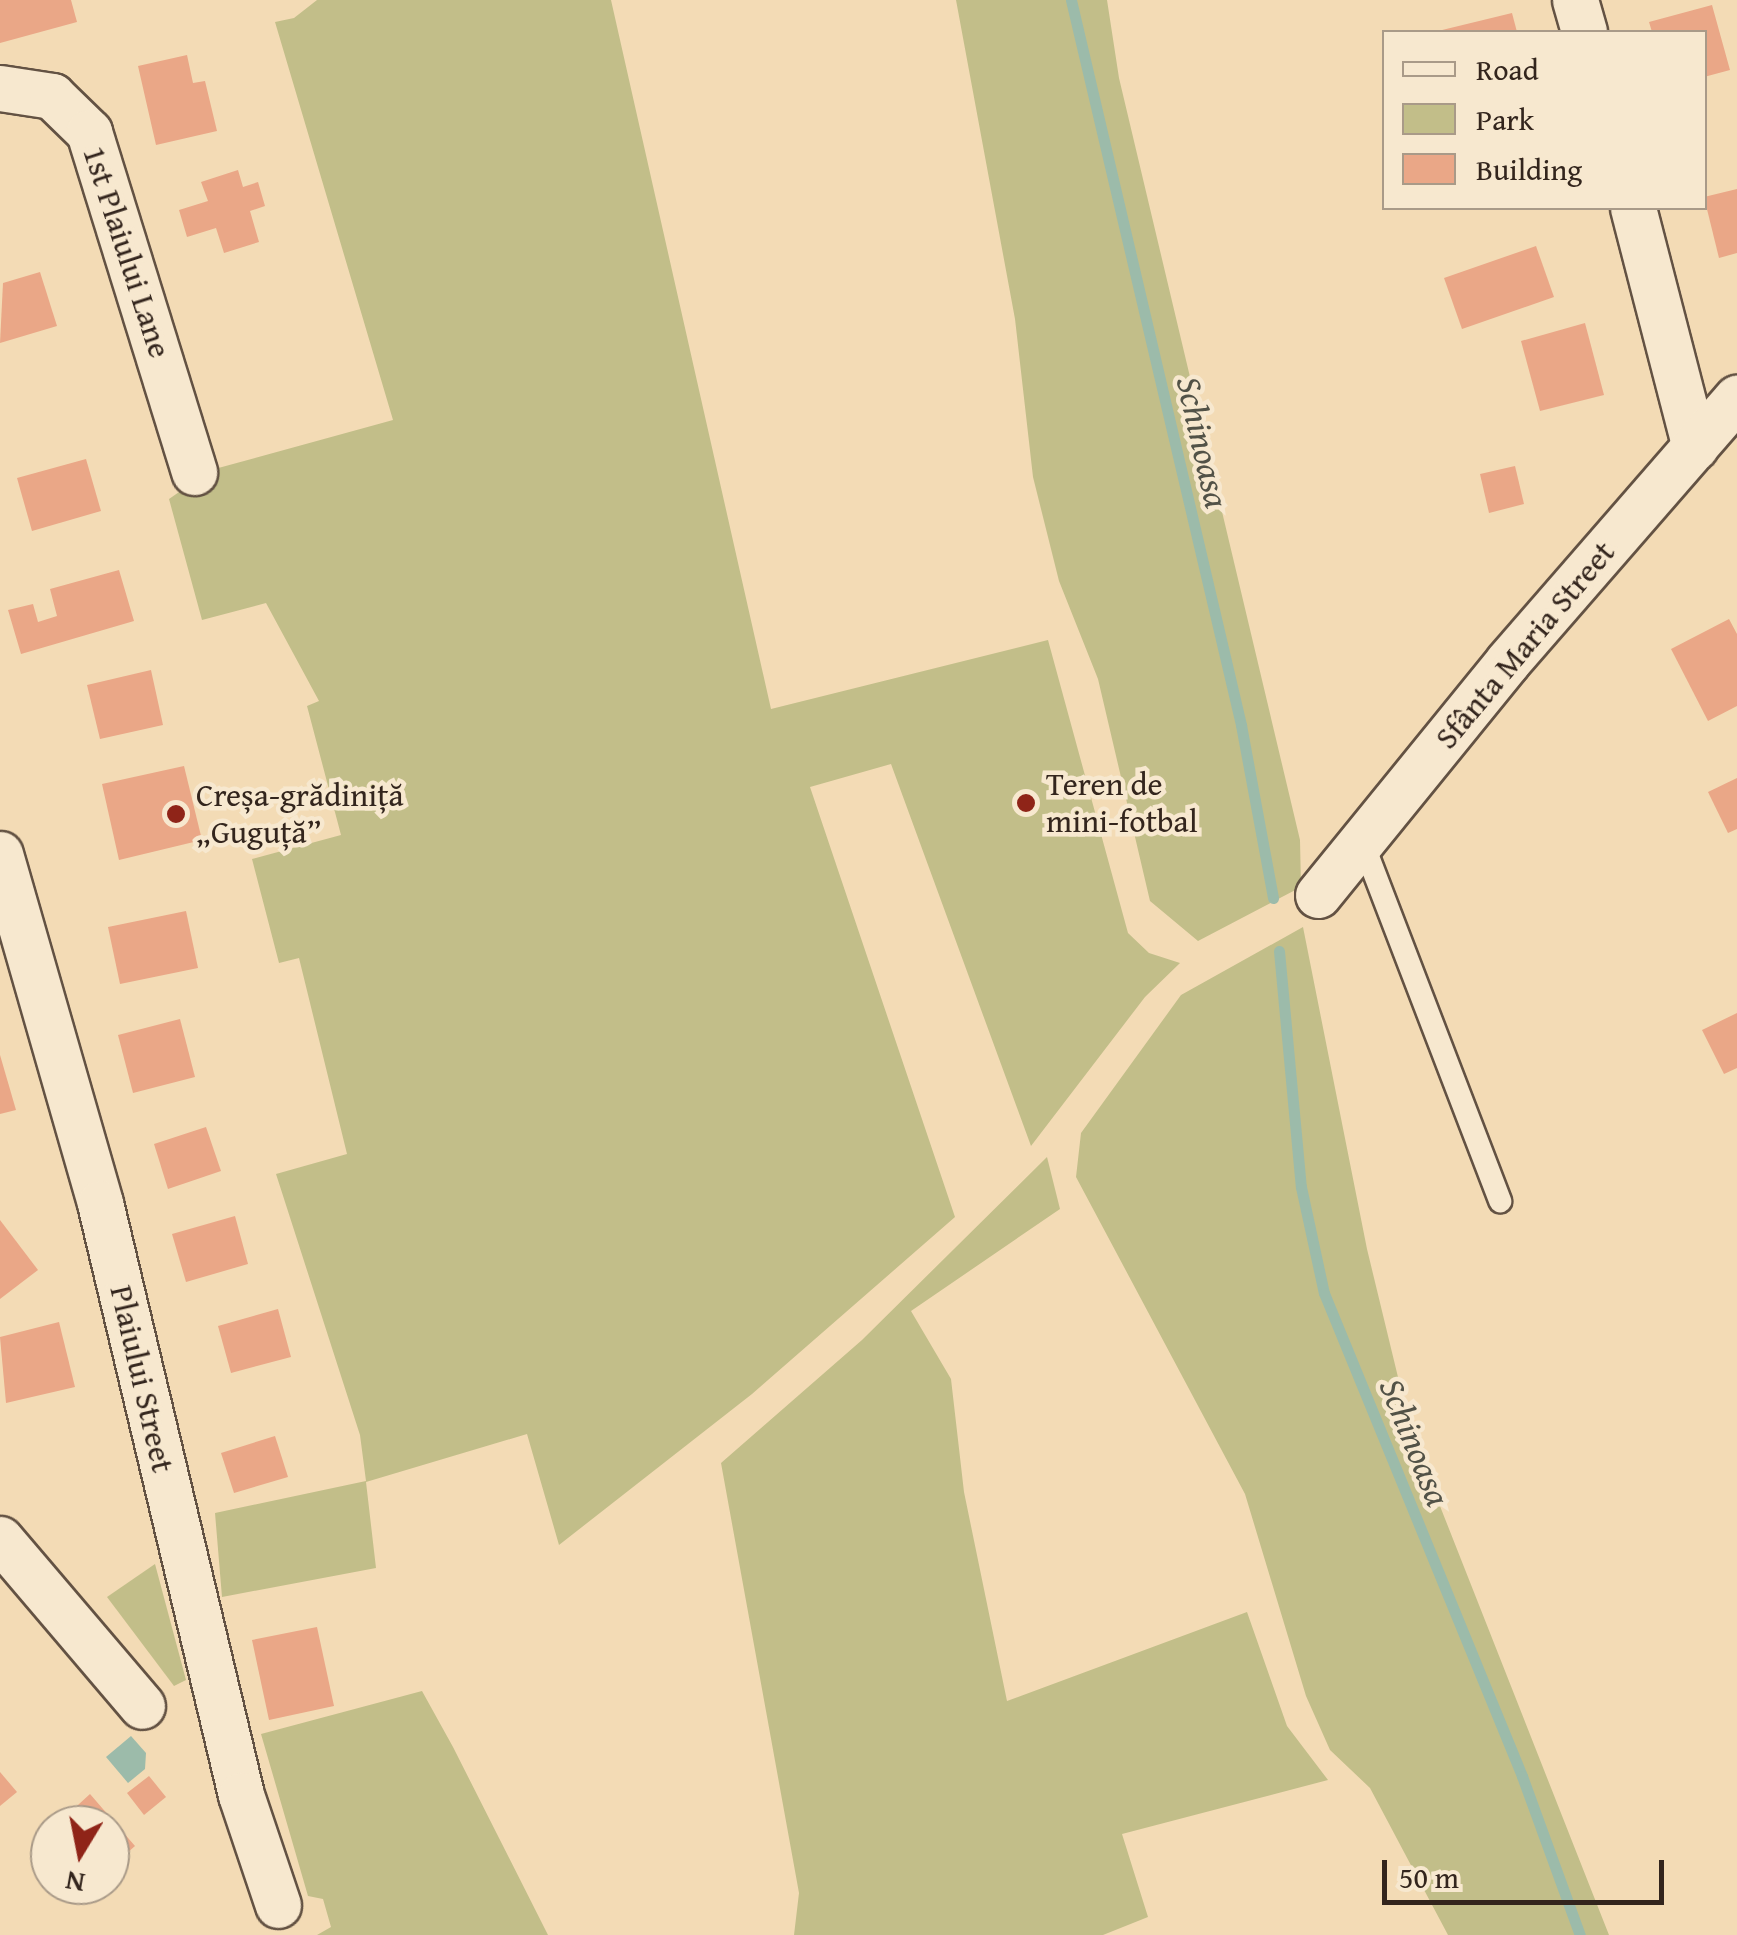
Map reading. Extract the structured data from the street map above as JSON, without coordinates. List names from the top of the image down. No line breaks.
{"streets":{"street":["1st Plaiului Lane","Sfânta Maria Street","Plaiului Street"]},"water":["Schinoasa"],"places":["Teren de mini-fotbal","Creșa-grădiniță „Guguță”"],"legend":["Road","Park","Building"],"scale_bar":"50 m","north":"bottom"}
